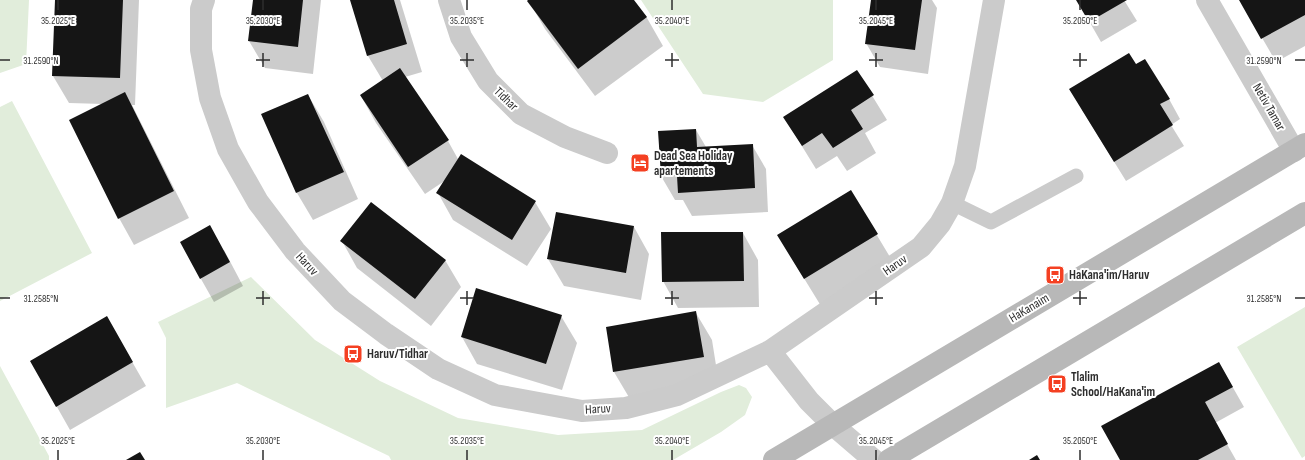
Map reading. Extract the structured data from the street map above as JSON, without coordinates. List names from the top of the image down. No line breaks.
{"streets":{"main road":["HaKanaim"],"street":["Tidhar","Netiv Tamar","Haruv"]},"crossings":[["Netiv Tamar","HaKanaim"]],"places":{"hotel":["Dead Sea Holiday apartements"],"bus stop":["HaKana'im/Haruv","Haruv/Tidhar","Tlalim School/HaKana'im"]},"coordinates":["35.2025°E","35.2030°E","35.2035°E","35.2040°E","35.2045°E","35.2050°E","31.2590°N","31.2585°N"]}
